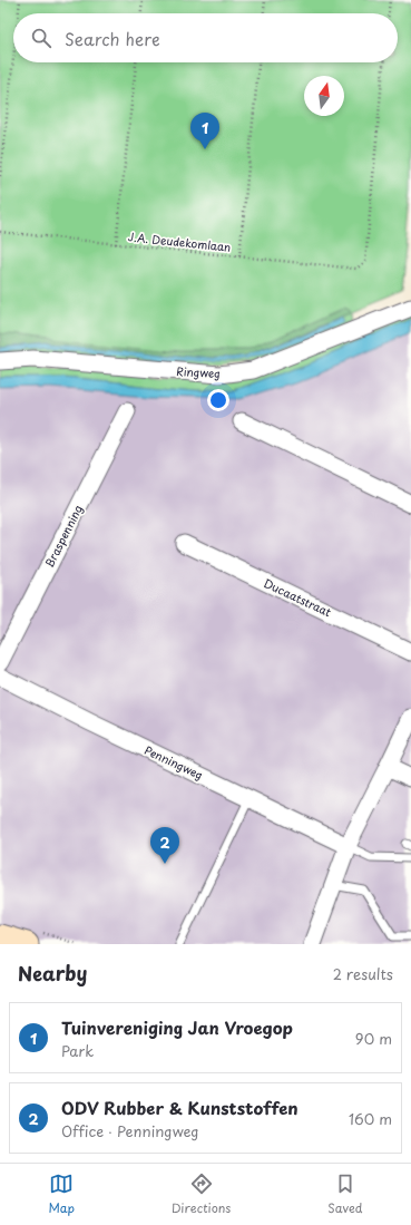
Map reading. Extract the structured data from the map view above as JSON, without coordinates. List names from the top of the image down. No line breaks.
{"streets":{"street":["Ringweg","Braspenning","Ducaatstraat","Penningweg"],"path":["J.A. Deudekomlaan"]},"north":"top","page":{"search":"Search here","pins":["1","2"],"heading":["Nearby","2 results"],"list":[{"mark":"1","name":"Tuinvereniging Jan Vroegop","note":"Park","value":"90 m"},{"mark":"2","name":"ODV Rubber & Kunststoffen","note":"Office · Penningweg","value":"160 m"}],"nav":["Map","Directions","Saved"]}}
